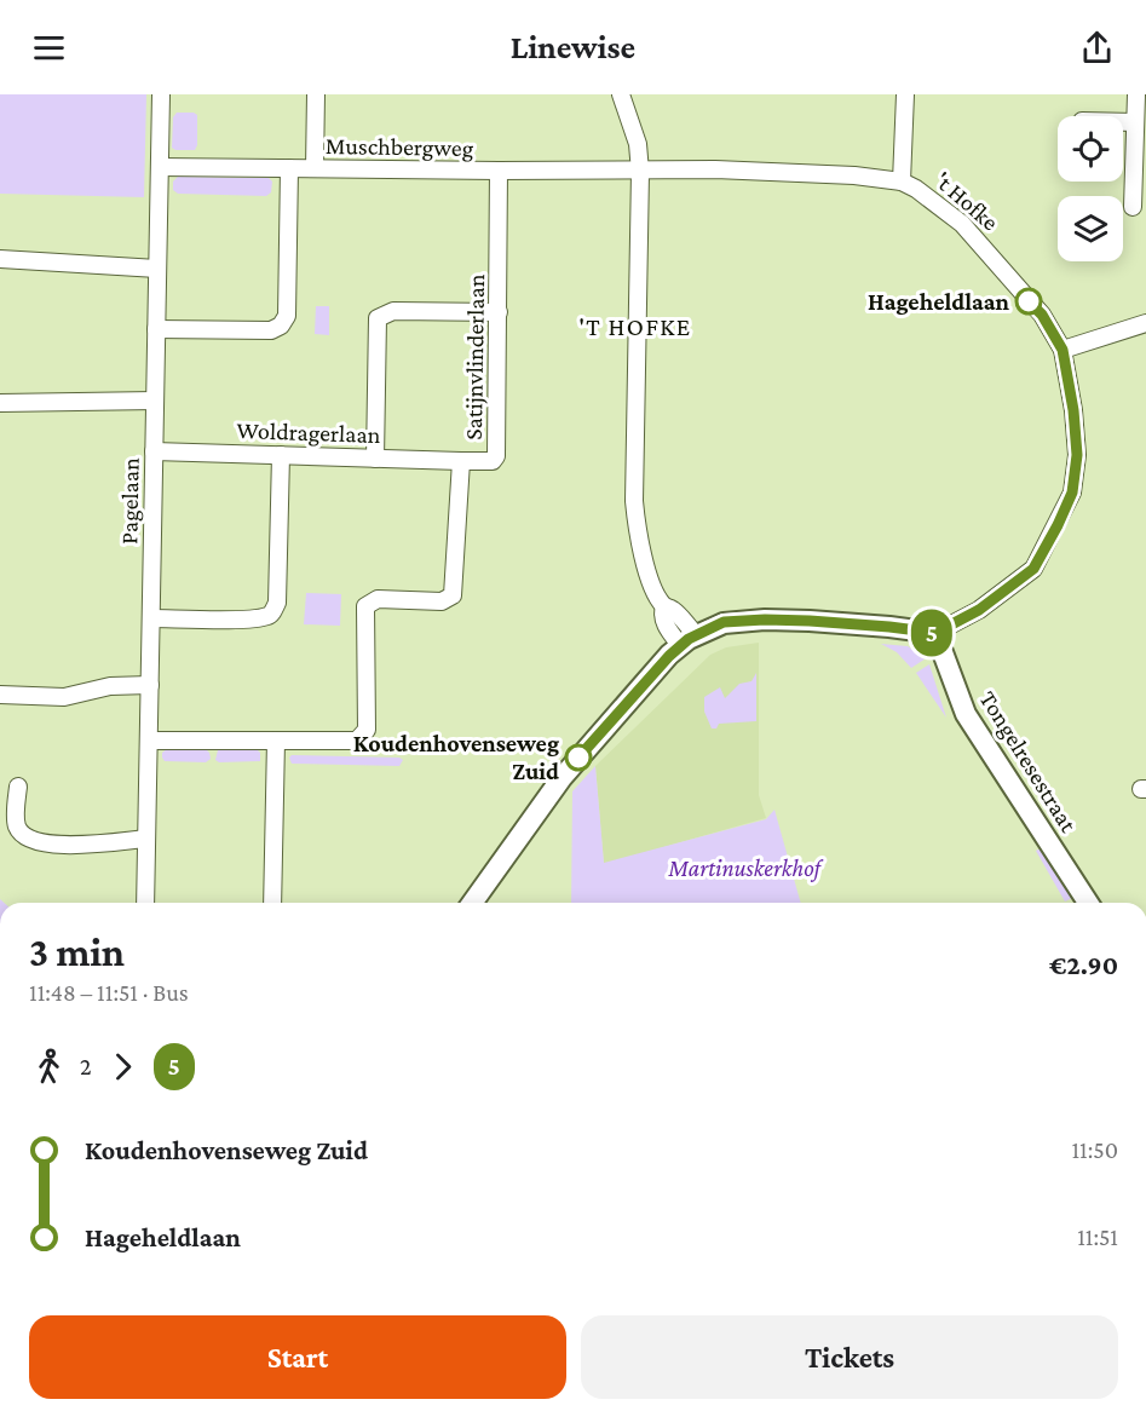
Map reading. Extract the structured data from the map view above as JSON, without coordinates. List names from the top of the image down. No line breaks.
{"streets":{"main road":["Tongelresestraat"],"street":["Muschbergweg","'t Hofke","Satijnvlinderlaan","Woldragerlaan","Pagelaan"]},"crossings":[["Muschbergweg","'t Hofke"],["Muschbergweg","Satijnvlinderlaan"],["Muschbergweg","Pagelaan"],["'t Hofke","Tongelresestraat"],["Satijnvlinderlaan","Woldragerlaan"],["Satijnvlinderlaan","Pagelaan"],["Woldragerlaan","Pagelaan"]],"districts":["'T HOFKE"],"parks":["Martinuskerkhof"],"places":["Hageheldlaan","Koudenhovenseweg Zuid"],"lines":["bus line 5"],"page":{"header":"Linewise","on_map":"5","heading":["3 min","11:48 – 11:51 · Bus","€2.90"],"legs":["2","5"],"list":[{"name":"Koudenhovenseweg Zuid","value":"11:50"},{"name":"Hageheldlaan","value":"11:51"}],"buttons":["Start","Tickets"]}}
